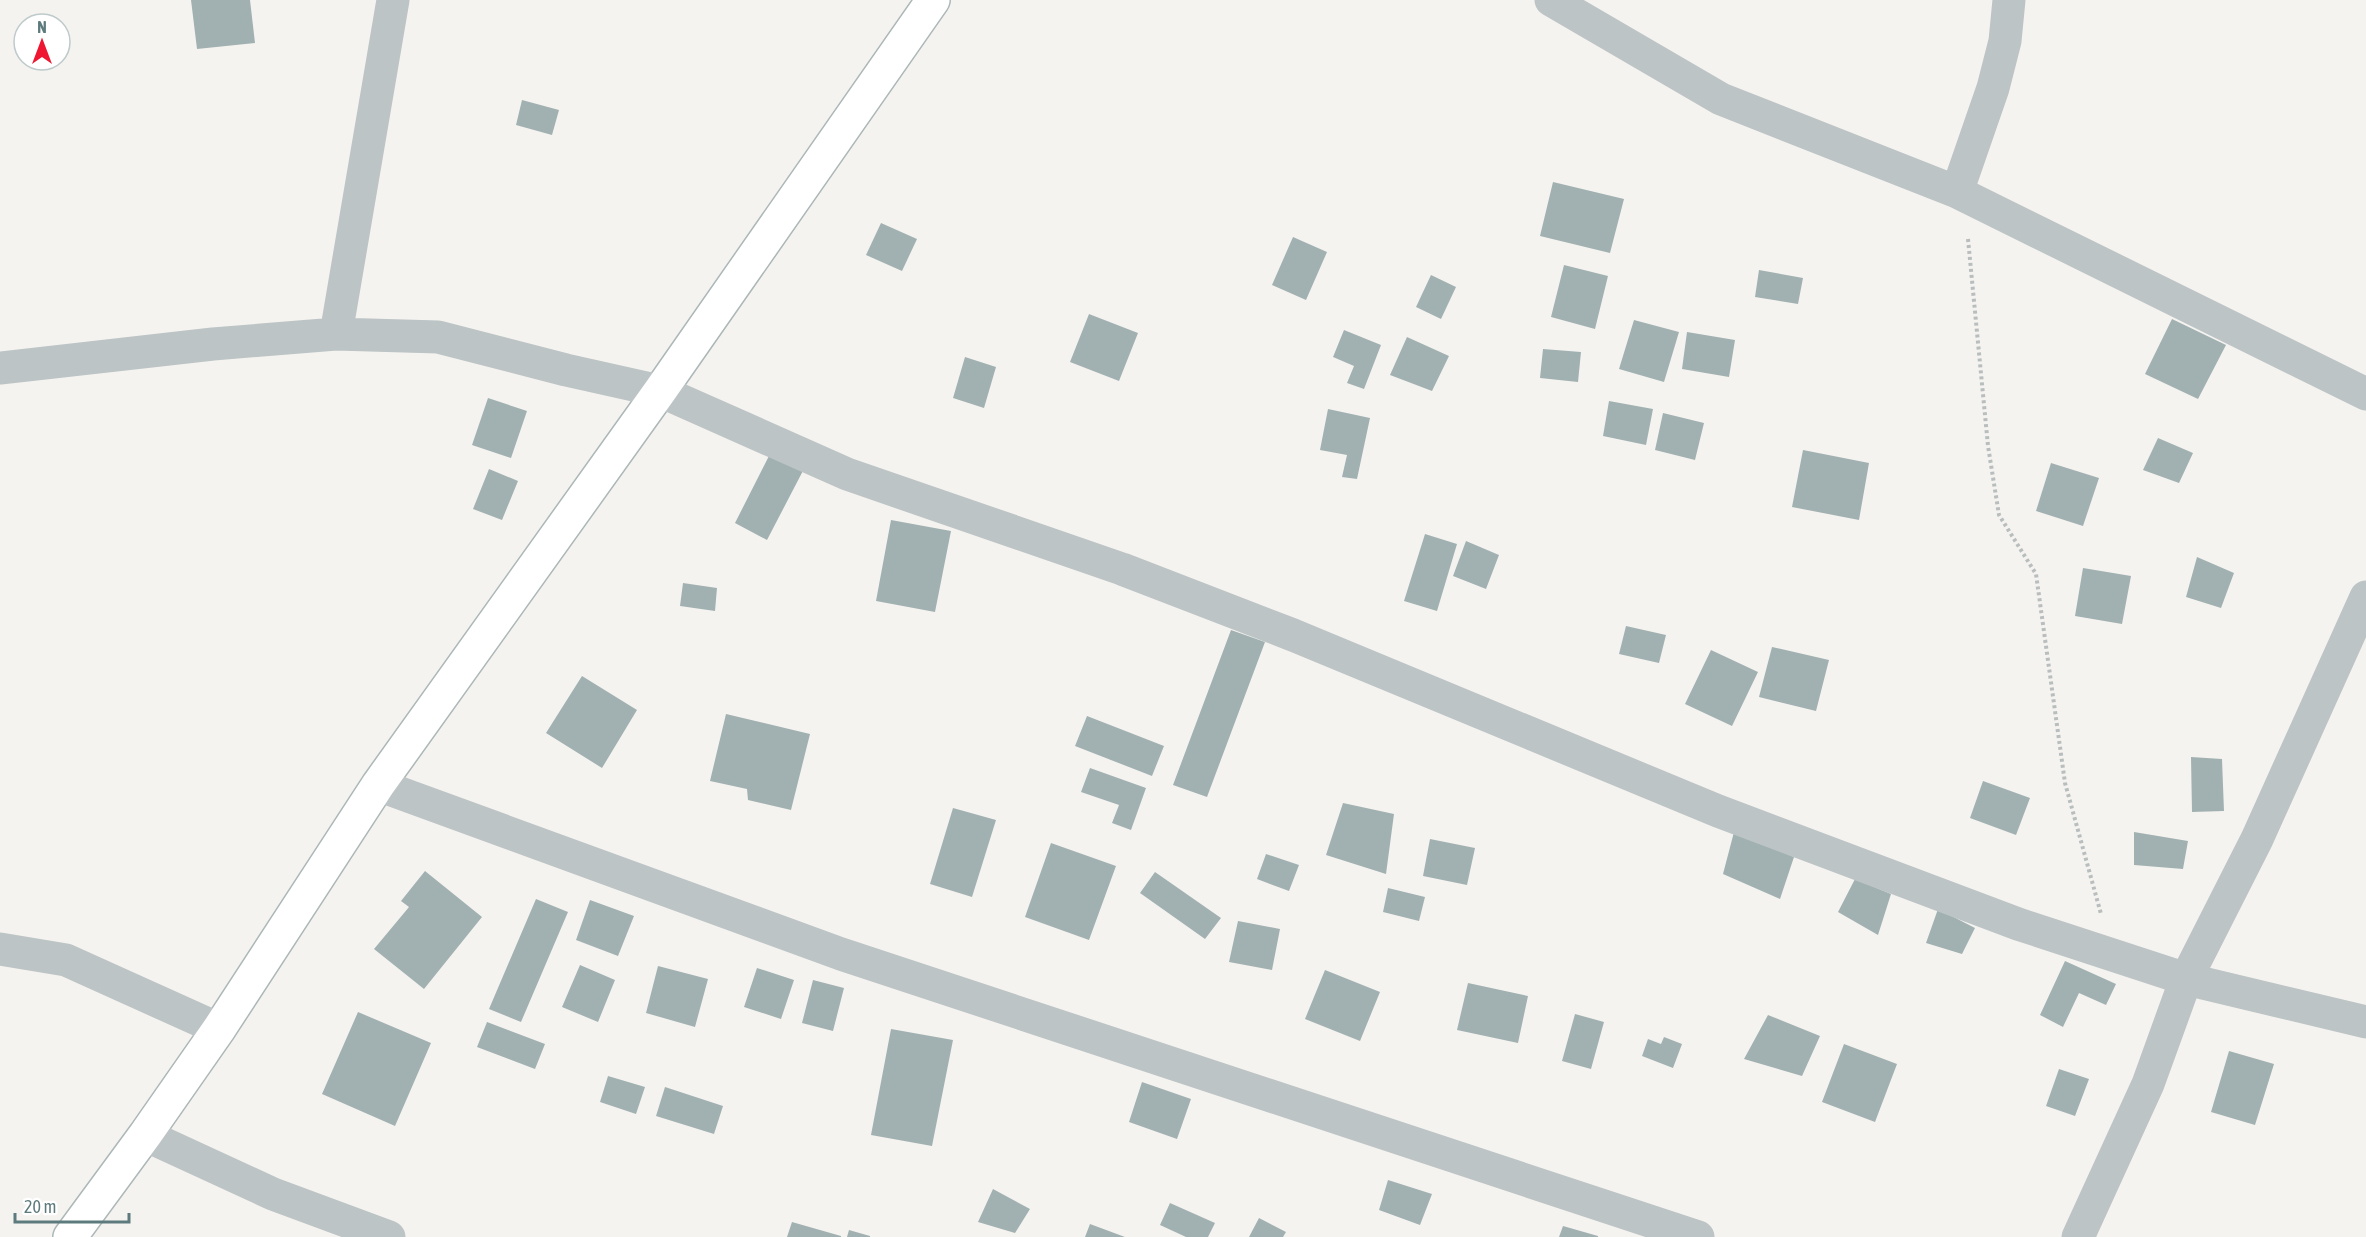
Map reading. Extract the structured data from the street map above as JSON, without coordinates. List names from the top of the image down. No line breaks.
{"scale_bar":"20 m","north":"top"}
